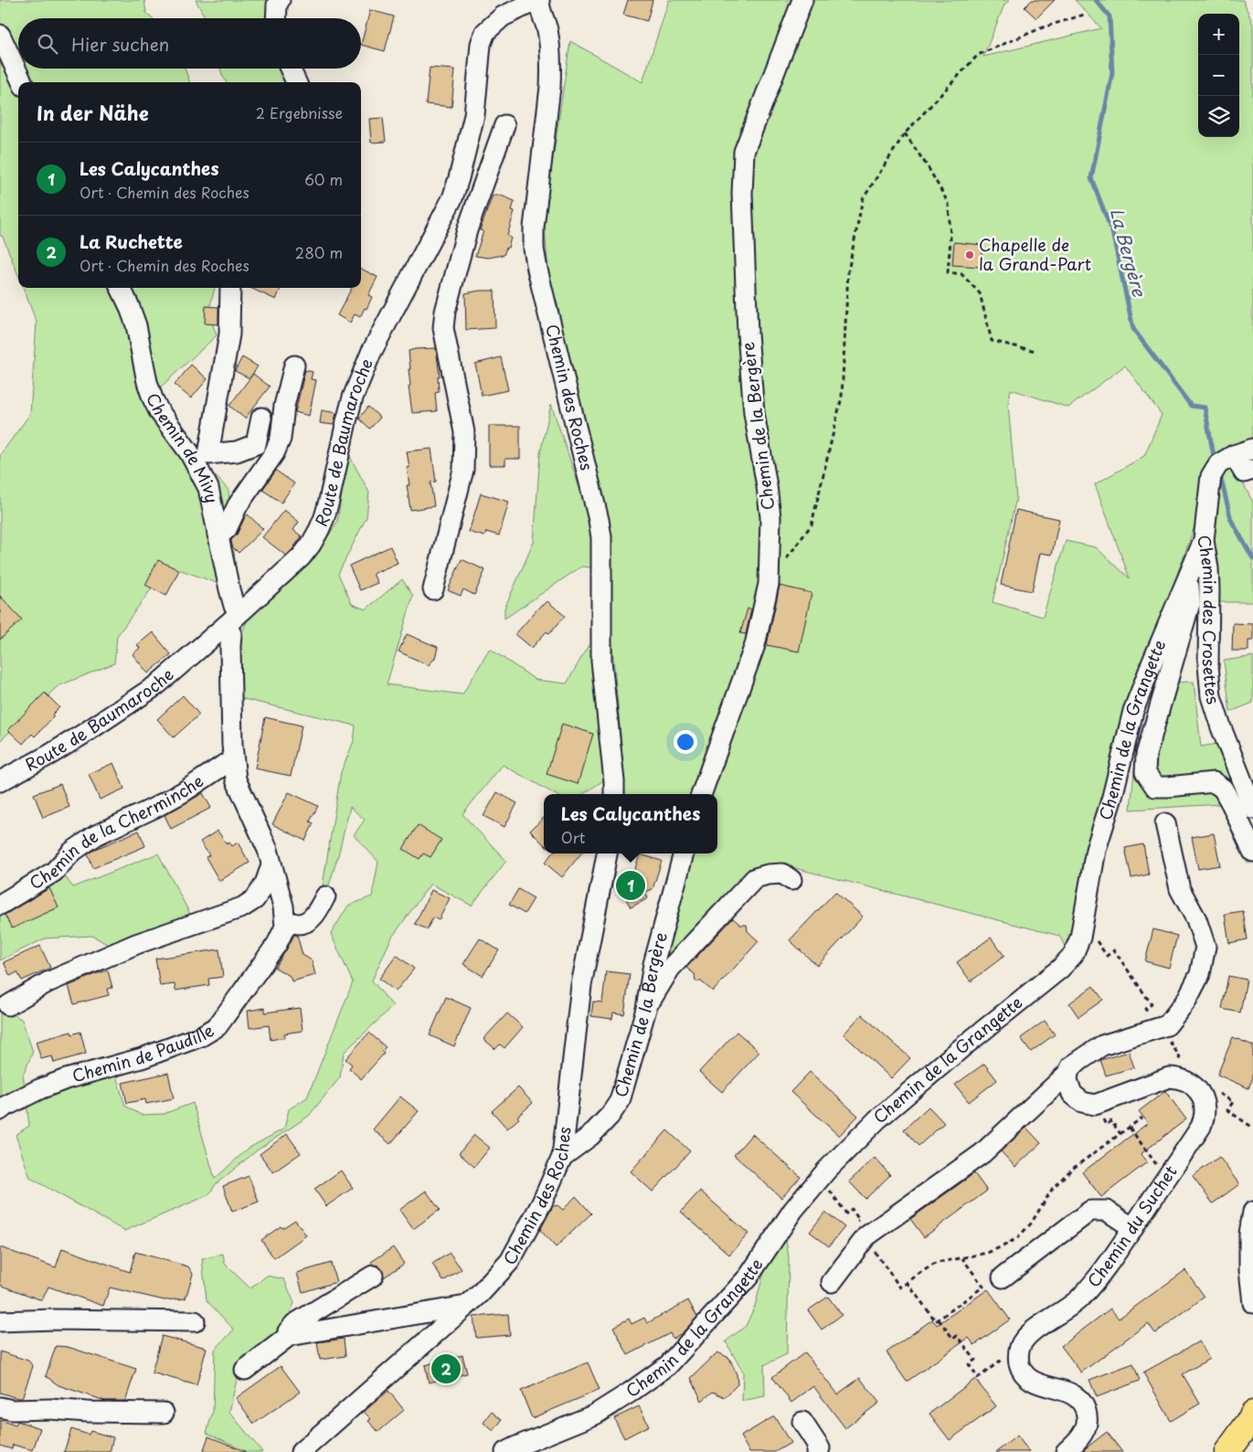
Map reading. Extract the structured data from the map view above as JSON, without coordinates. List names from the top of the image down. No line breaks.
{"streets":{"street":["Chemin des Roches","Chemin de la Bergère","Route de Baumaroche","Chemin de Mivy","Chemin des Crosettes","Chemin de la Grangette","Chemin de la Cherminche","Chemin de Paudille","Chemin du Suchet"]},"crossings":[["Chemin des Roches","Chemin de la Bergère"],["Chemin des Roches","Route de Baumaroche"],["Route de Baumaroche","Chemin de Mivy"],["Route de Baumaroche","Chemin de Paudille"],["Chemin de Mivy","Chemin de Paudille"],["Chemin des Crosettes","Chemin de la Grangette"],["Chemin de la Cherminche","Chemin de Paudille"]],"water":["La Bergère"],"places":["Chapelle de la Grand-Part"],"page":{"map_buttons":["+","−"],"search":"Hier suchen","heading":["In der Nähe","2 Ergebnisse"],"list":[{"mark":"1","name":"Les Calycanthes","note":"Ort · Chemin des Roches","value":"60 m"},{"mark":"2","name":"La Ruchette","note":"Ort · Chemin des Roches","value":"280 m"}],"popup":["Les Calycanthes","Ort"],"pins":["1","2"]}}
